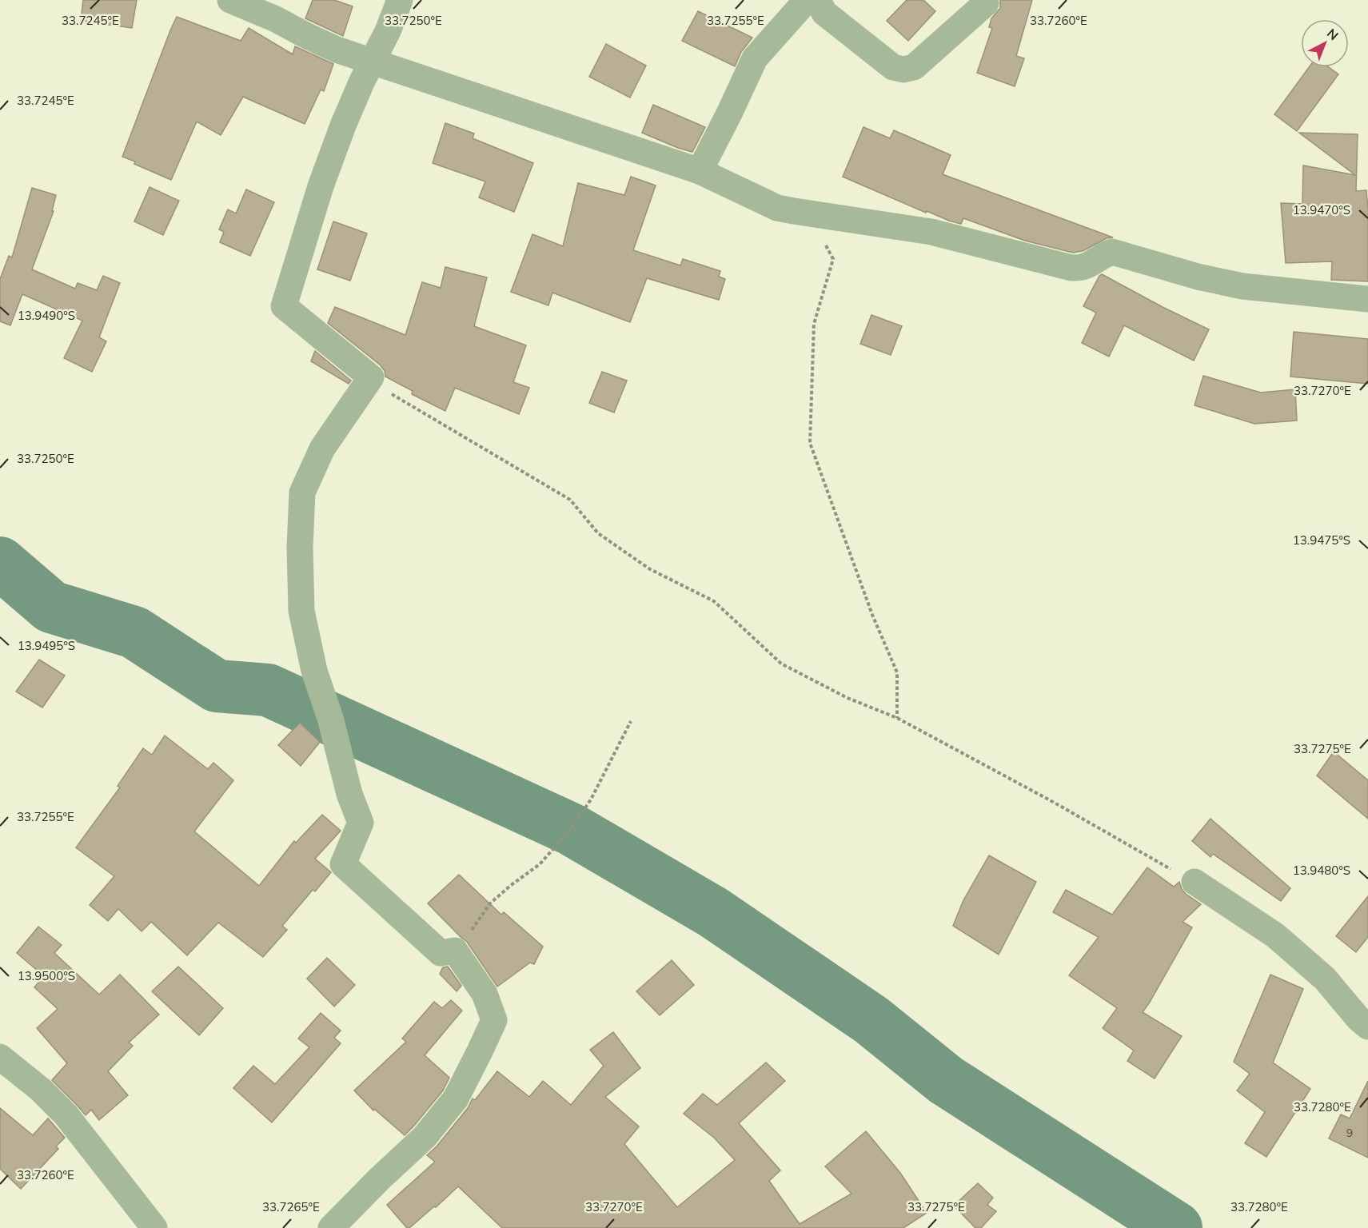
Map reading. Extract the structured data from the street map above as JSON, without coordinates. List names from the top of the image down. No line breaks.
{"house_numbers":["9"],"north":"top right","coordinates":["33.7245°E","33.7250°E","33.7255°E","33.7260°E","13.9470°S","13.9490°S","33.7270°E","13.9475°S","13.9495°S","33.7275°E","13.9480°S","13.9500°S","33.7280°E","33.7265°E"]}
